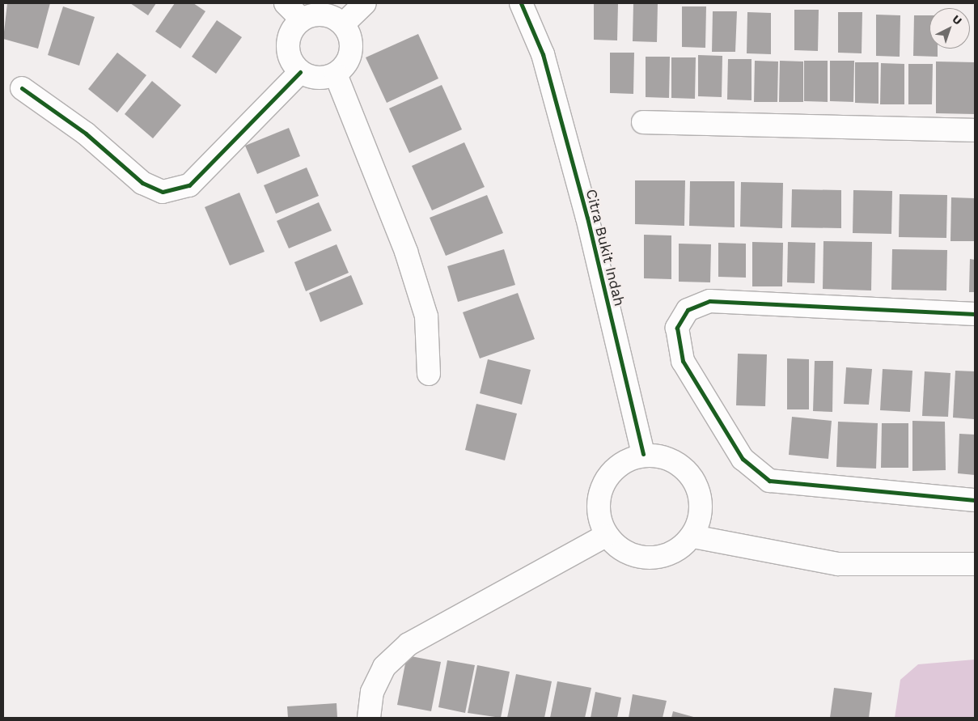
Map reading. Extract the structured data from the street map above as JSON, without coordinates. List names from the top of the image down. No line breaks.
{"streets":{"street":["Citra Bukit Indah"]},"north":"top right"}
